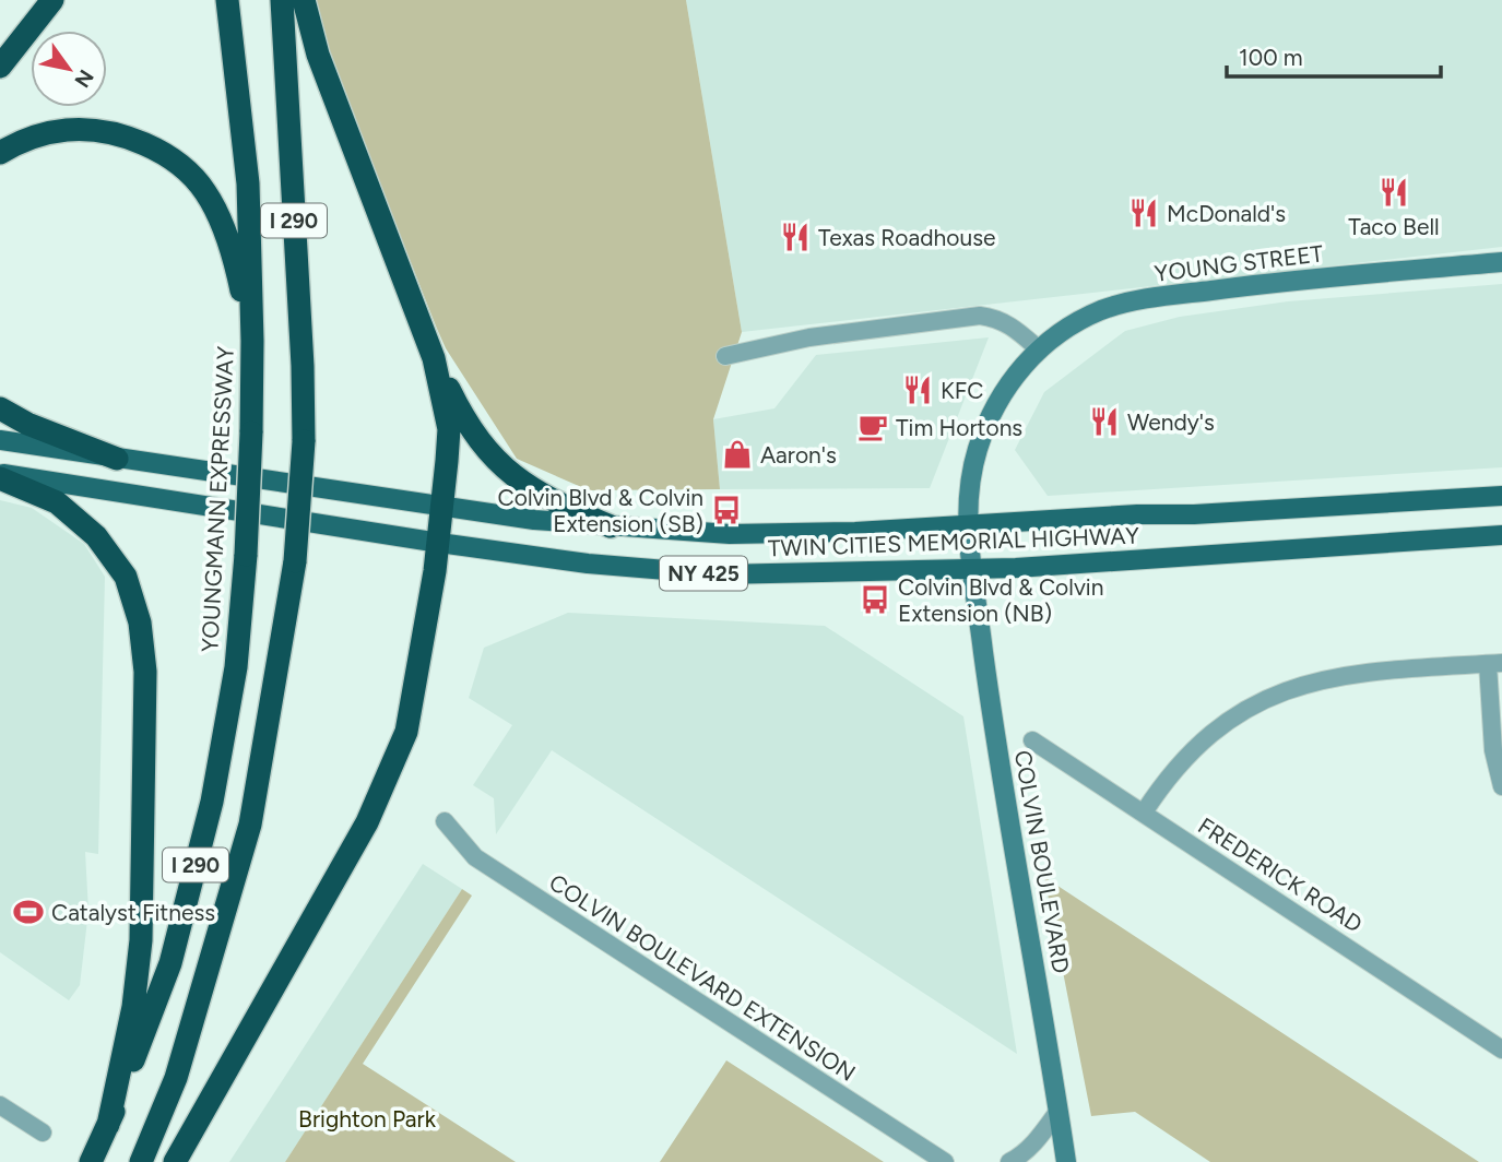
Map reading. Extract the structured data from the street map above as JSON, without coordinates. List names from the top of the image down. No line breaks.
{"streets":{"highway":["I 290","YOUNGMANN EXPRESSWAY"],"main road":["TWIN CITIES MEMORIAL HIGHWAY","NY 425"],"street":["YOUNG STREET","COLVIN BOULEVARD","FREDERICK ROAD","COLVIN BOULEVARD EXTENSION"]},"crossings":[["YOUNG STREET","TWIN CITIES MEMORIAL HIGHWAY"],["YOUNG STREET","COLVIN BOULEVARD"],["TWIN CITIES MEMORIAL HIGHWAY","COLVIN BOULEVARD"]],"parks":["Brighton Park"],"places":{"restaurant":["Taco Bell","McDonald's","Texas Roadhouse","KFC","Wendy's"],"cafe":["Tim Hortons"],"shop":["Aaron's"],"bus stop":["Colvin Blvd & Colvin Extension (SB)","Colvin Blvd & Colvin Extension (NB)"],"sports":["Catalyst Fitness"]},"scale_bar":"100 m","north":"bottom right"}
